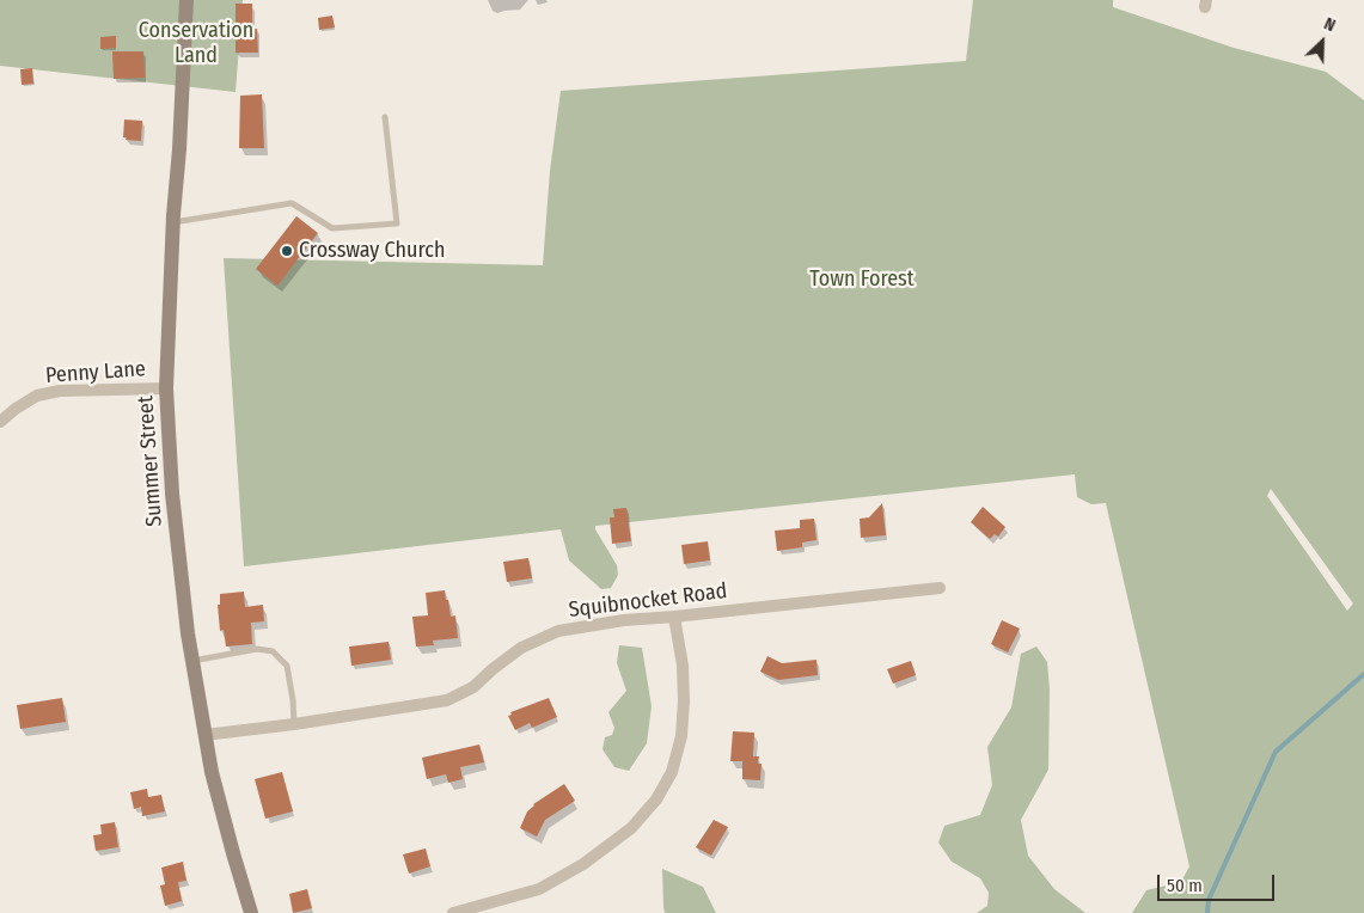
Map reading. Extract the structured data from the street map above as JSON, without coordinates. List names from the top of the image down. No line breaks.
{"streets":{"main road":["Summer Street"],"street":["Penny Lane","Squibnocket Road"]},"crossings":[["Penny Lane","Summer Street"],["Summer Street","Squibnocket Road"]],"parks":["Conservation Land","Town Forest"],"places":["Crossway Church"],"scale_bar":"50 m","north":"top right"}
